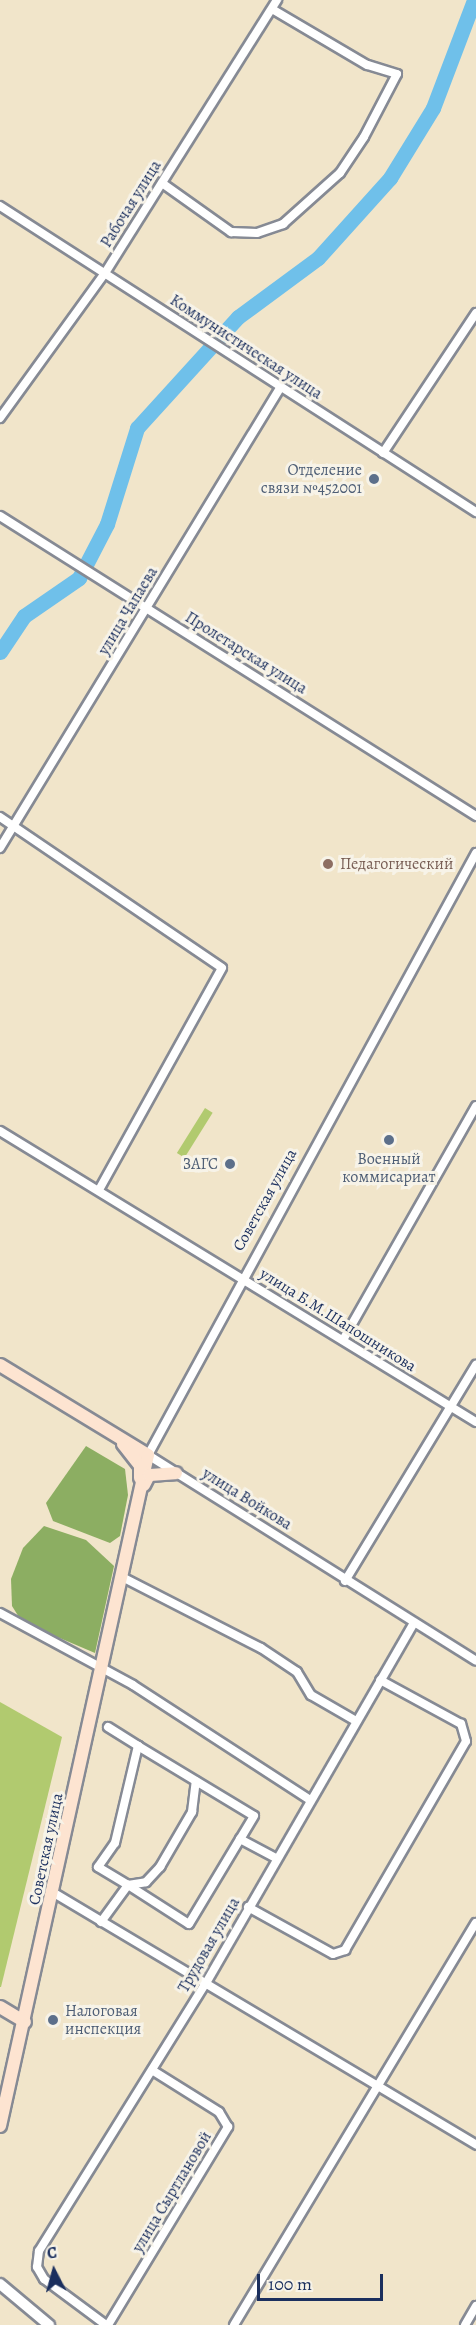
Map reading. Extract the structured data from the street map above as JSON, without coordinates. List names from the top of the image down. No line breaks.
{"streets":{"main road":["Советская улица","улица Войкова"],"street":["Рабочая улица","Коммунистическая улица","улица Чапаева","Пролетарская улица","улица Б.М.Шапошникова","Трудовая улица","улица Сыртлановой"]},"crossings":[["Рабочая улица","Коммунистическая улица"],["Коммунистическая улица","улица Чапаева"],["улица Чапаева","Пролетарская улица"],["Советская улица","улица Б.М.Шапошникова"],["Советская улица","улица Войкова"],["улица Войкова","Трудовая улица"],["Трудовая улица","улица Сыртлановой"]],"places":["Отделение связи №452001","Педагогический","Военный коммисариат","ЗАГС","Налоговая инспекция"],"scale_bar":"100 m","north":"top"}
